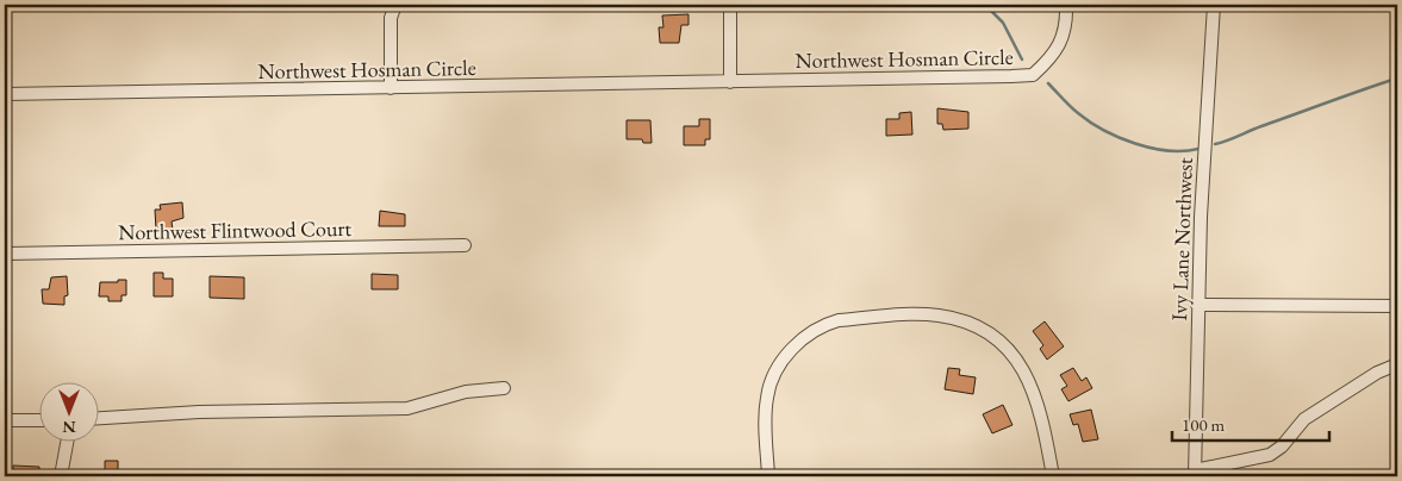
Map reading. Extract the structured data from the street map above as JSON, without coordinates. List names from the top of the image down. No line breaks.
{"streets":{"street":["Northwest Hosman Circle","Northwest Flintwood Court","Ivy Lane Northwest"]},"scale_bar":"100 m","north":"bottom"}
